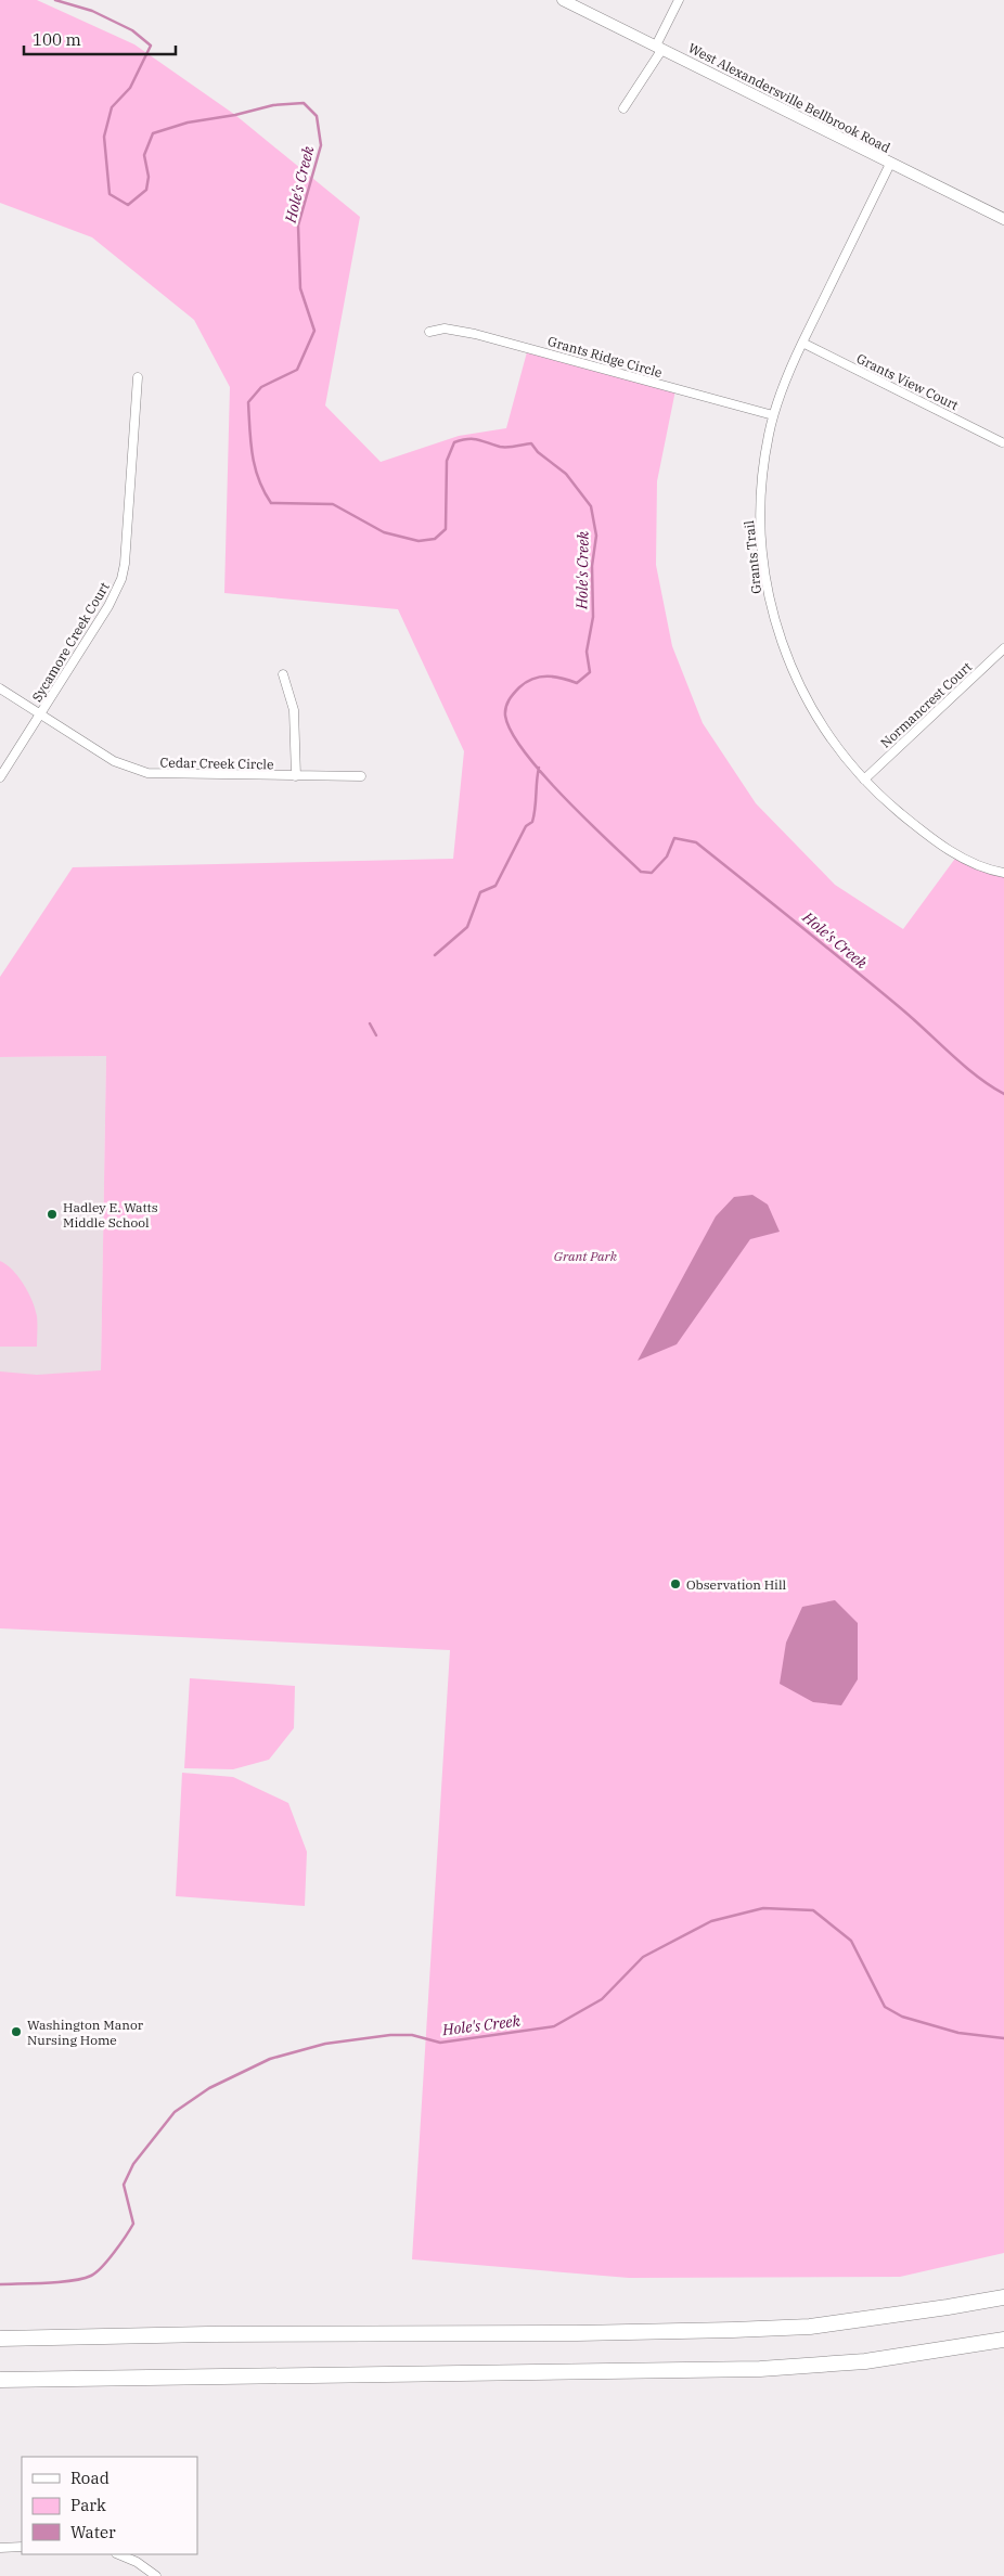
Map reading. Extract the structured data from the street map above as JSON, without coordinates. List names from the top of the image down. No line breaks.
{"streets":{"main road":["West Alexandersville Bellbrook Road"],"street":["Grants Ridge Circle","Grants View Court","Grants Trail","Sycamore Creek Court","Normancrest Court","Cedar Creek Circle"]},"crossings":[["West Alexandersville Bellbrook Road","Grants Trail"],["Grants Ridge Circle","Grants Trail"],["Grants View Court","Grants Trail"],["Grants Trail","Normancrest Court"],["Sycamore Creek Court","Cedar Creek Circle"]],"water":["Hole's Creek"],"parks":["Grant Park"],"places":["Hadley E. Watts Middle School","Observation Hill","Washington Manor Nursing Home"],"legend":["Road","Park","Water"],"scale_bar":"100 m"}
